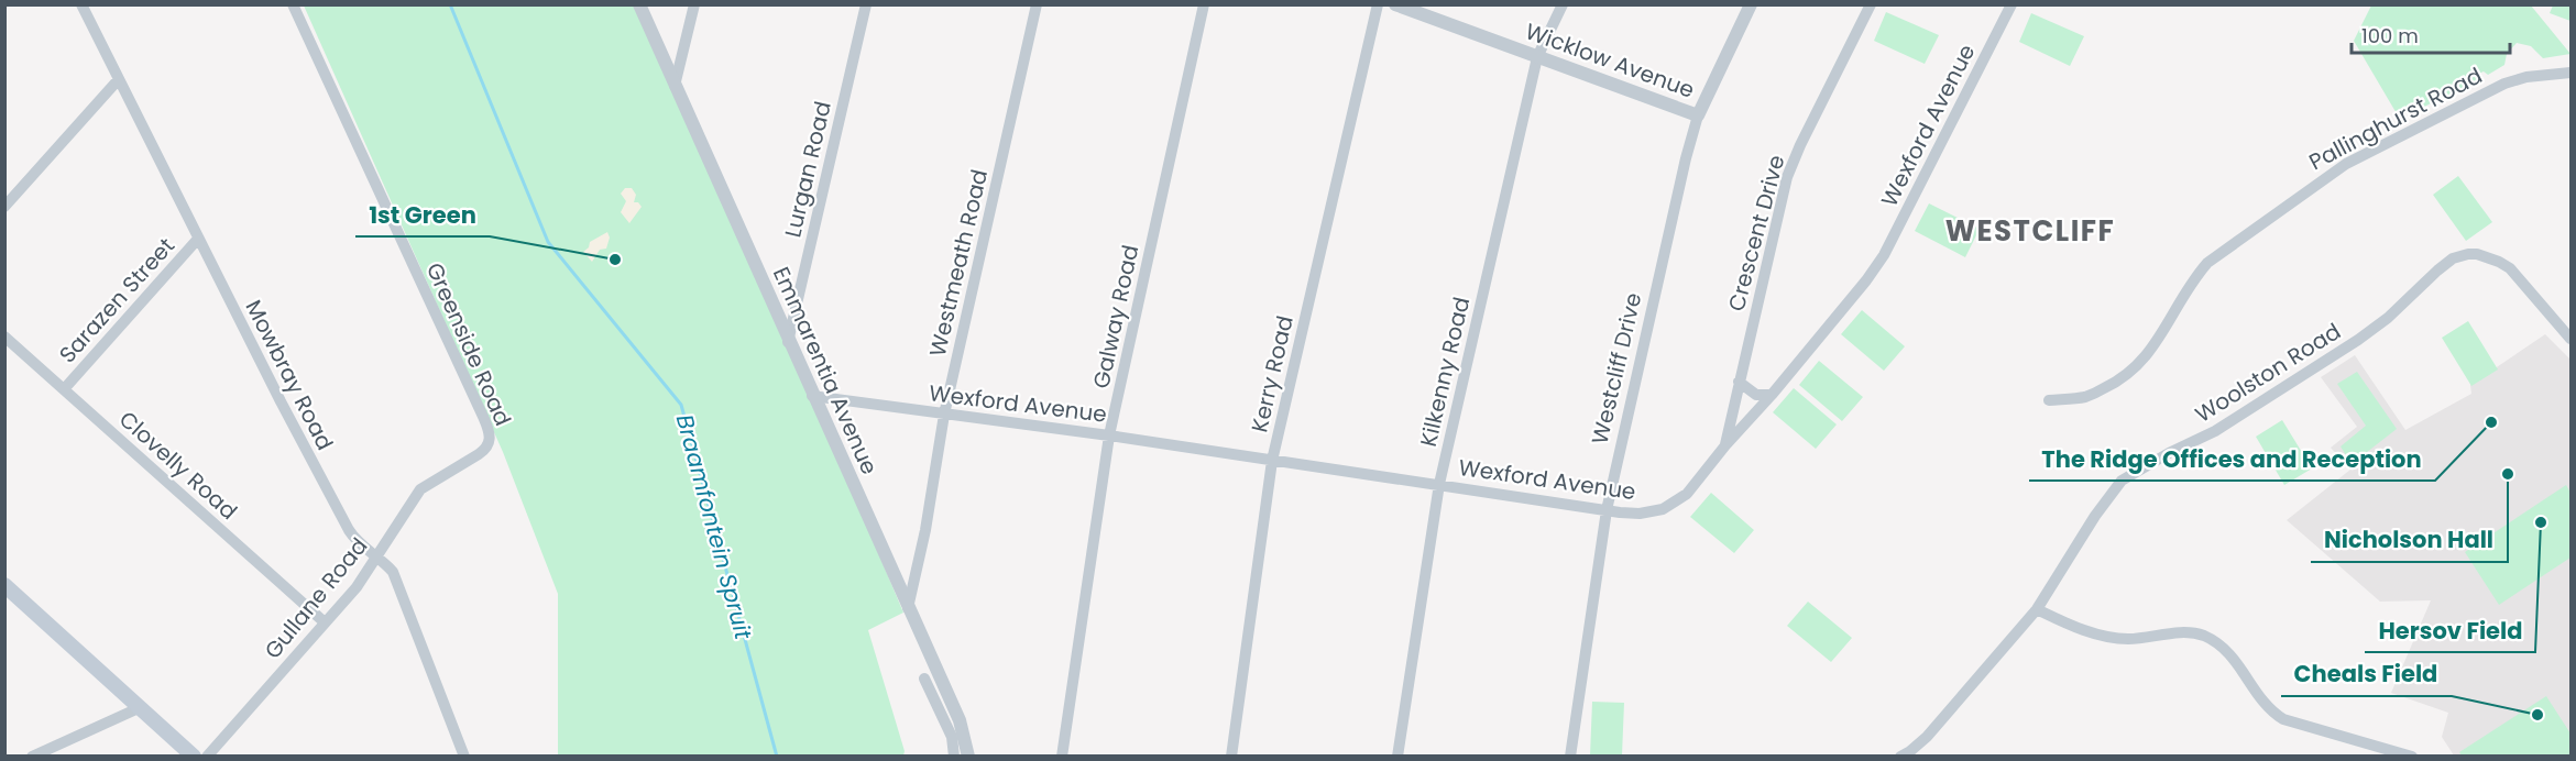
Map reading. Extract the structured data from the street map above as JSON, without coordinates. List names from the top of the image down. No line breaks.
{"streets":{"street":["Wicklow Avenue","Pallinghurst Road","Wexford Avenue","Lurgan Road","Crescent Drive","Westmeath Road","Sarazen Street","Galway Road","Greenside Road","Westcliff Drive","Emmarentia Avenue","Kilkenny Road","Woolston Road","Kerry Road","Mowbray Road","Clovelly Road","Gullane Road"]},"crossings":[["Wicklow Avenue","Westcliff Drive"],["Wicklow Avenue","Kilkenny Road"],["Wexford Avenue","Crescent Drive"],["Wexford Avenue","Westmeath Road"],["Wexford Avenue","Galway Road"],["Wexford Avenue","Westcliff Drive"],["Wexford Avenue","Emmarentia Avenue"],["Wexford Avenue","Kilkenny Road"],["Wexford Avenue","Kerry Road"],["Lurgan Road","Emmarentia Avenue"],["Westmeath Road","Emmarentia Avenue"],["Sarazen Street","Mowbray Road"],["Sarazen Street","Clovelly Road"],["Greenside Road","Gullane Road"],["Mowbray Road","Gullane Road"],["Clovelly Road","Gullane Road"]],"districts":["WESTCLIFF"],"water":["Braamfontein Spruit"],"places":["1st Green","The Ridge Offices and Reception","Nicholson Hall","Hersov Field","Cheals Field"],"scale_bar":"100 m"}
